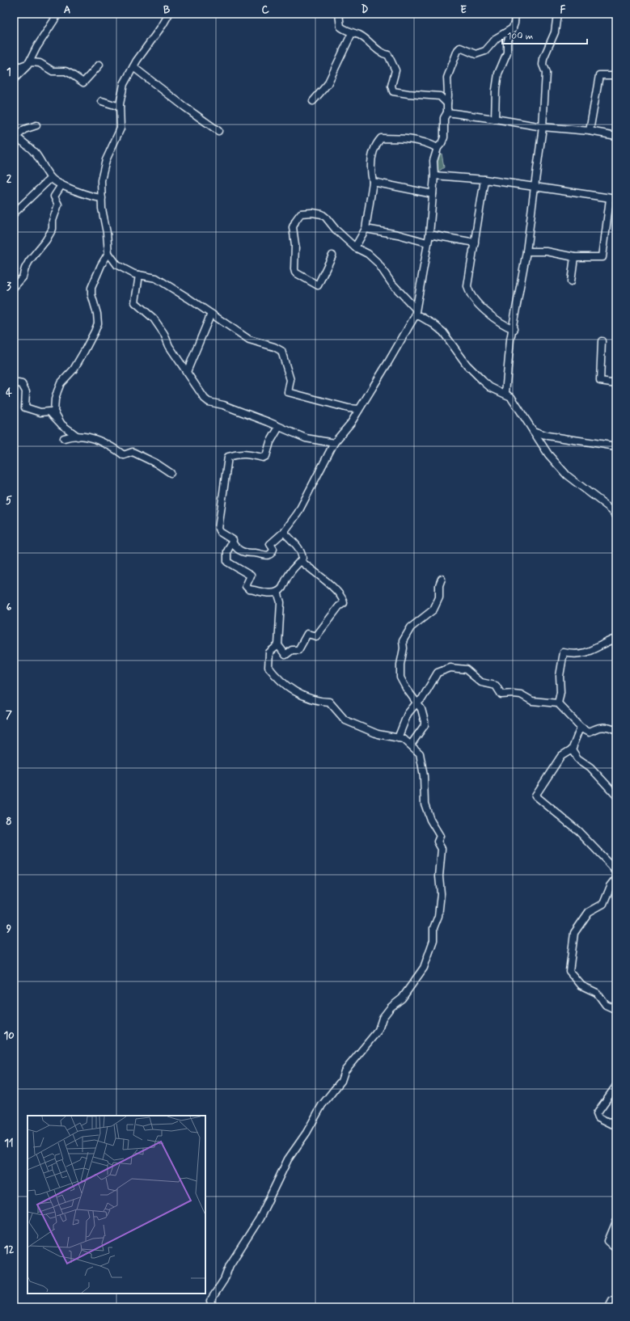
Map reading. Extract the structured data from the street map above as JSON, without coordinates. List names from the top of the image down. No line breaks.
{"scale_bar":"100 m","grid":{"columns":["A","B","C","D","E","F"],"rows":["1","2","3","4","5","6","7","8","9","10","11","12"]}}
